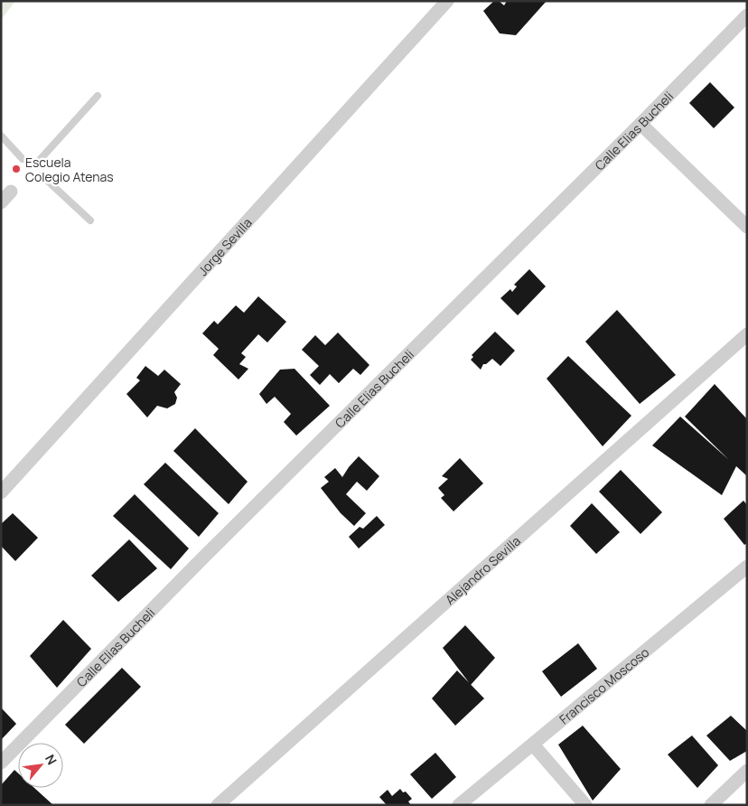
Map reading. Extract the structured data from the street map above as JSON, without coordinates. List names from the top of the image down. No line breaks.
{"streets":{"street":["Calle Elias Bucheli","Jorge Sevilla","Alejandro Sevilla","Francisco Moscoso"]},"places":["Escuela Colegio Atenas"],"north":"top right"}
